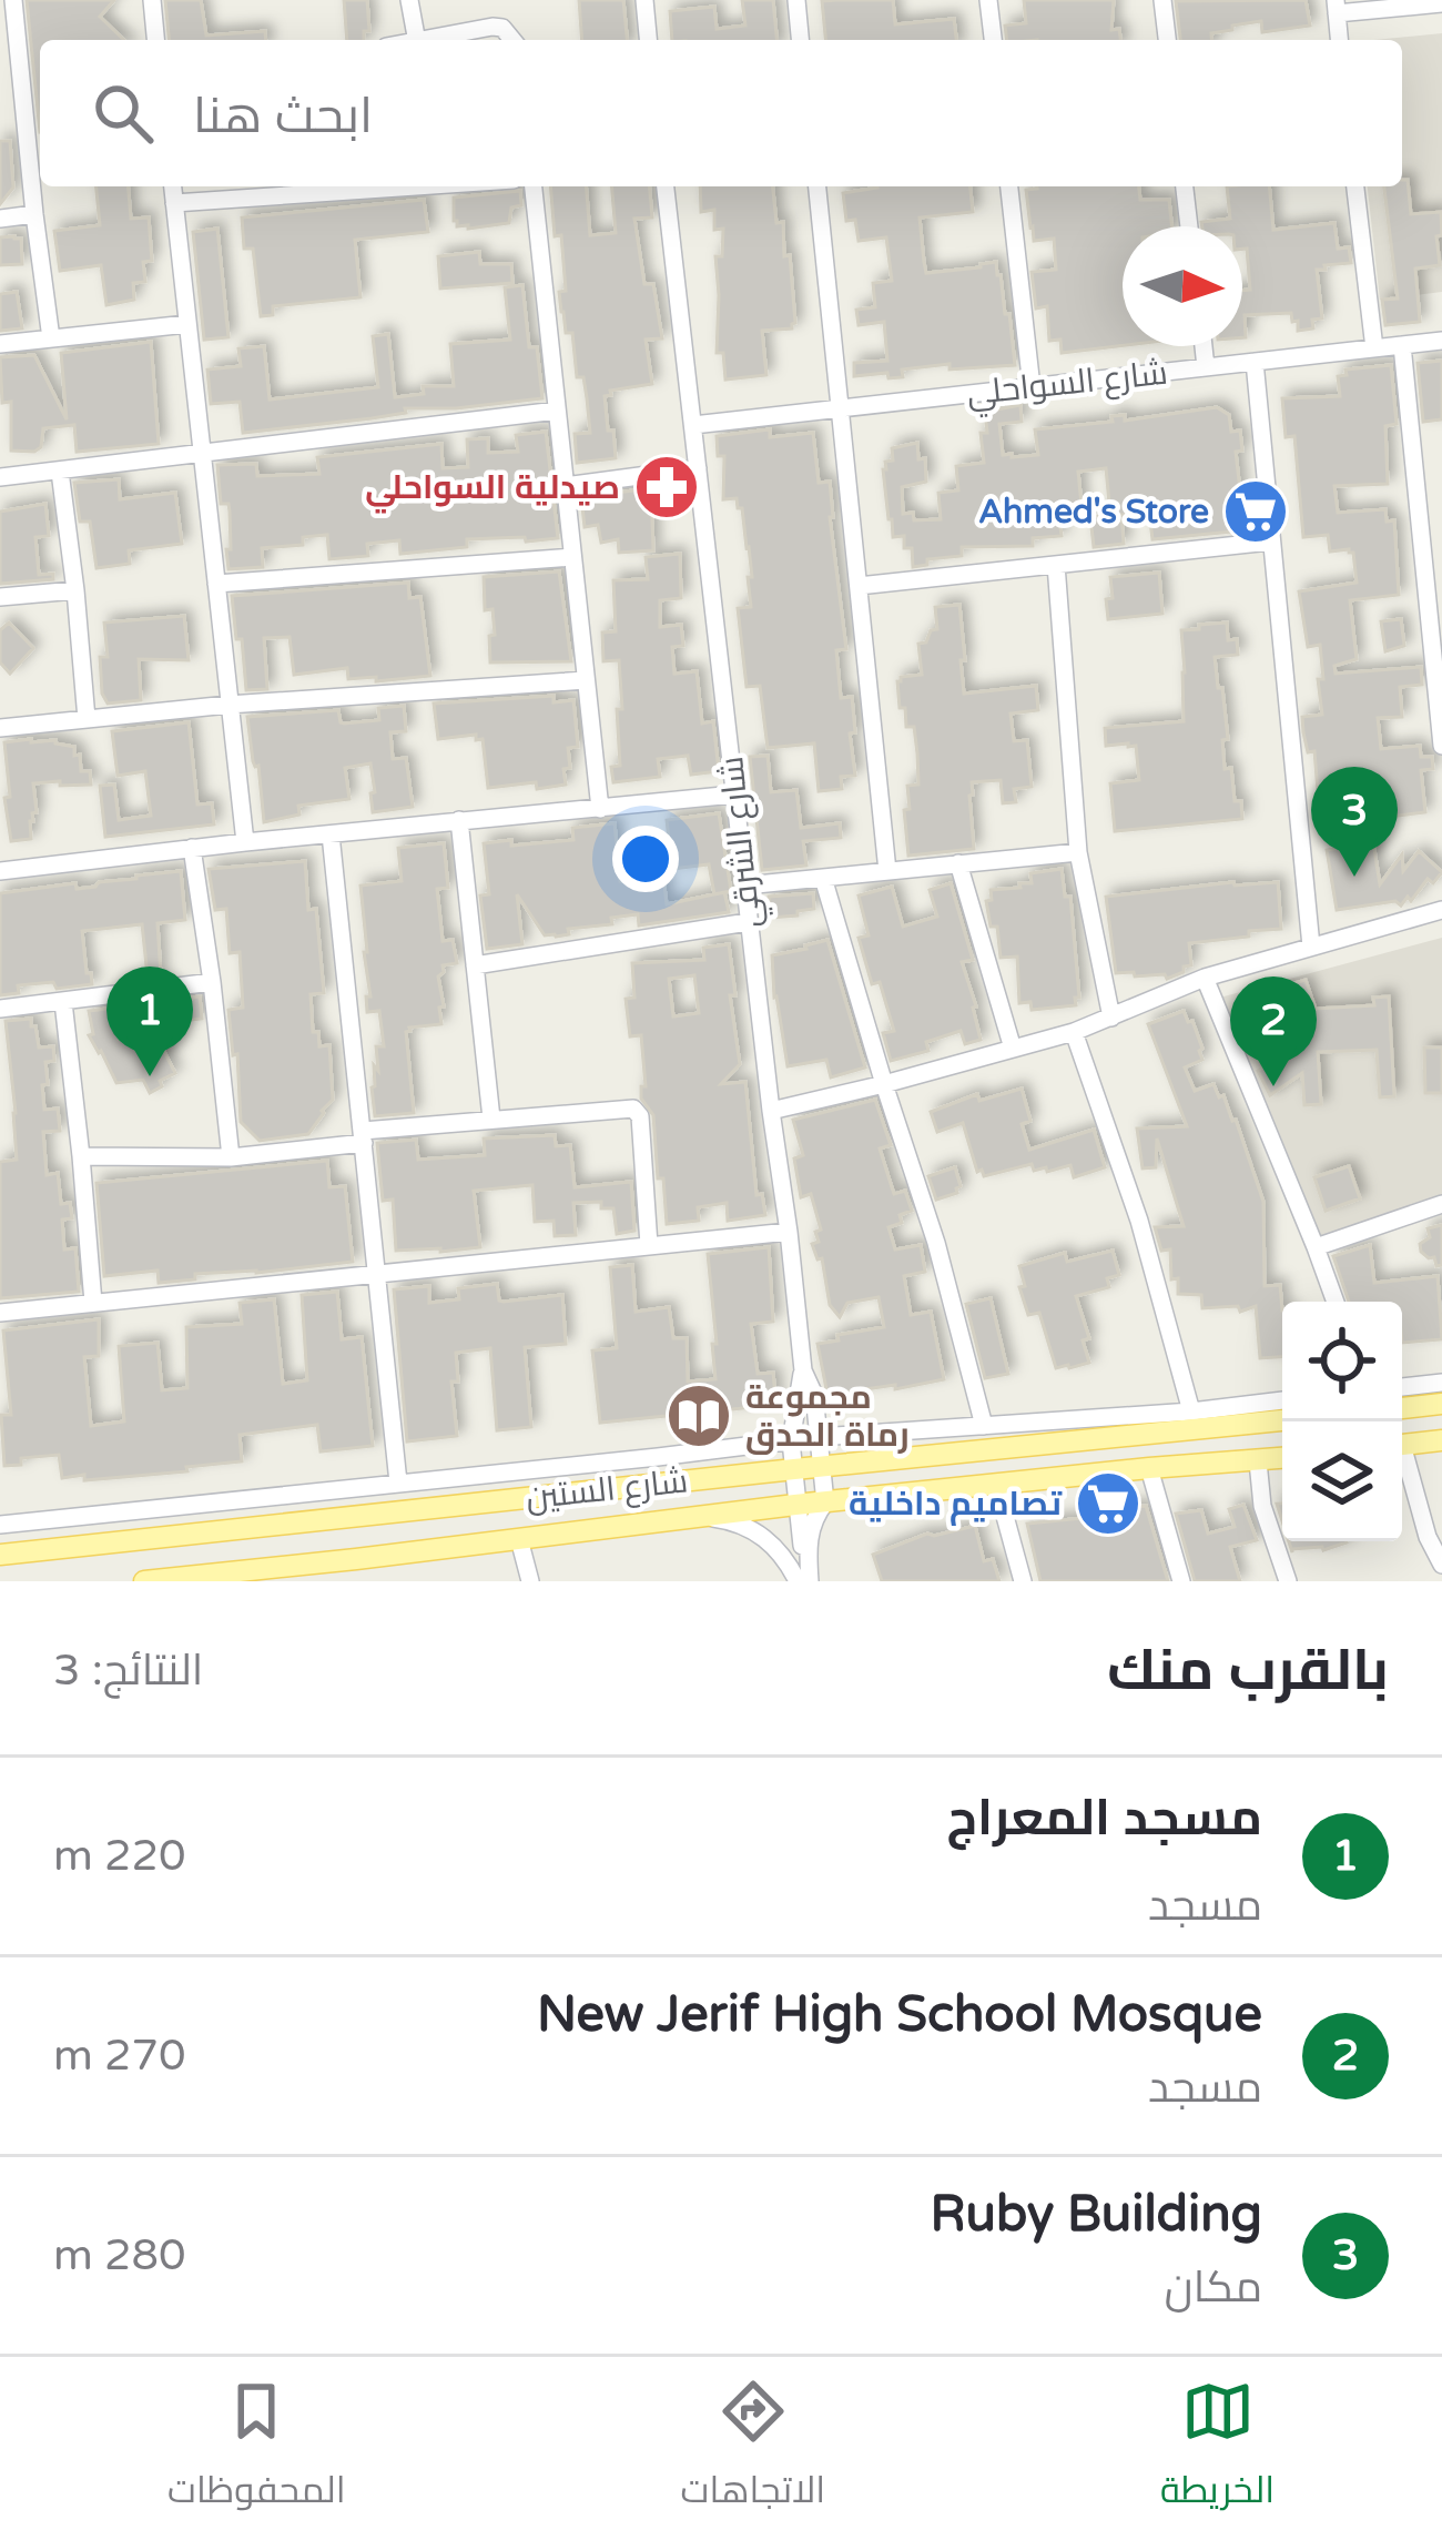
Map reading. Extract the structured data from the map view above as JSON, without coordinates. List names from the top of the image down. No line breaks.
{"streets":{"main road":["شارع الستين"],"street":["شارع السواحلي","شارع الشرقي"]},"crossings":[["شارع السواحلي","شارع الشرقي"]],"places":{"pharmacy":["صيدلية السواحلي"],"supermarket":["Ahmed's Store","تصاميم داخلية"],"library":["مجموعة رماة الحدق"]},"north":"right","page":{"search":"ابحث هنا","pins":["3","1","2"],"heading":["بالقرب منك","النتائج: 3"],"list":[{"mark":"1","name":"مسجد المعراج","note":"مسجد","value":"220 m"},{"mark":"2","name":"New Jerif High School Mosque","note":"مسجد","value":"270 m"},{"mark":"3","name":"Ruby Building","note":"مكان","value":"280 m"}],"nav":["الخريطة","الاتجاهات","المحفوظات"]}}
